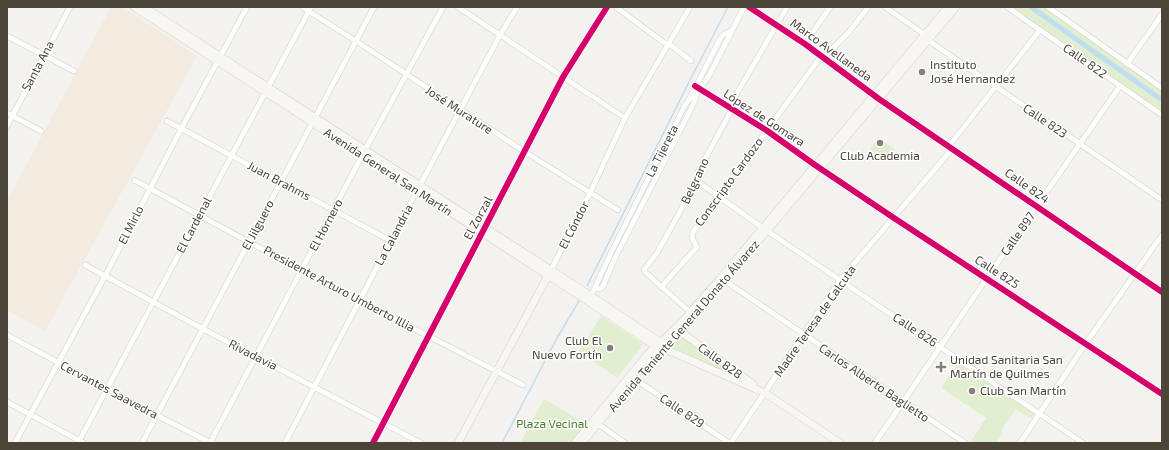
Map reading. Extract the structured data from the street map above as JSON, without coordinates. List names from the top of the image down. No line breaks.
{"streets":{"main road":["Avenida General San Martín","El Cóndor","Avenida Teniente General Donato Álvarez","Calle 828"],"street":["Marco Avellaneda","Calle 822","Santa Ana","José Murature","López de Gomara","Calle 823","La Tijereta","Juan Brahms","Belgrano","Conscripto Cardozo","Calle 824","El Zorzal","El Mirlo","El Cardenal","El Jilguero","El Hornero","Calle 897","La Calandria","Calle 825","Presidente Arturo Umberto Illia","Madre Teresa de Calcuta","Calle 826","Rivadavia","Carlos Alberto Baglietto","Cervantes Saavedra","Calle 829"]},"crossings":[["Marco Avellaneda","Belgrano"],["Marco Avellaneda","Conscripto Cardozo"],["Marco Avellaneda","Calle 824"],["Marco Avellaneda","Avenida Teniente General Donato Álvarez"],["Calle 822","Calle 897"],["Calle 822","Madre Teresa de Calcuta"],["José Murature","El Zorzal"],["José Murature","El Cardenal"],["José Murature","El Jilguero"],["José Murature","El Hornero"],["José Murature","El Cóndor"],["José Murature","La Calandria"],["López de Gomara","La Tijereta"],["López de Gomara","Belgrano"],["López de Gomara","Conscripto Cardozo"],["López de Gomara","Calle 825"],["López de Gomara","Avenida Teniente General Donato Álvarez"],["Calle 823","Calle 897"],["Calle 823","Madre Teresa de Calcuta"],["Calle 823","Avenida Teniente General Donato Álvarez"],["La Tijereta","Avenida General San Martín"],["Avenida General San Martín","El Zorzal"],["Avenida General San Martín","El Mirlo"],["Avenida General San Martín","El Cardenal"],["Avenida General San Martín","El Jilguero"],["Avenida General San Martín","El Hornero"],["Avenida General San Martín","El Cóndor"],["Avenida General San Martín","La Calandria"],["Avenida General San Martín","Madre Teresa de Calcuta"],["Avenida General San Martín","Avenida Teniente General Donato Álvarez"],["Avenida General San Martín","Calle 828"],["Juan Brahms","El Mirlo"],["Juan Brahms","El Cardenal"],["Juan Brahms","El Jilguero"],["Juan Brahms","El Hornero"],["Juan Brahms","La Calandria"],["Belgrano","Conscripto Cardozo"],["Belgrano","Calle 826"],["Conscripto Cardozo","Calle 826"],["Calle 824","Calle 897"],["Calle 824","Madre Teresa de Calcuta"],["Calle 824","Avenida Teniente General Donato Álvarez"],["El Zorzal","Presidente Arturo Umberto Illia"],["El Zorzal","Rivadavia"],["El Mirlo","Presidente Arturo Umberto Illia"],["El Mirlo","Rivadavia"],["El Mirlo","Cervantes Saavedra"],["El Cardenal","Presidente Arturo Umberto Illia"],["El Cardenal","Rivadavia"],["El Cardenal","Cervantes Saavedra"],["El Jilguero","Presidente Arturo Umberto Illia"],["El Jilguero","Rivadavia"],["El Jilguero","Cervantes Saavedra"],["El Hornero","Presidente Arturo Umberto Illia"],["El Hornero","Rivadavia"],["El Hornero","Cervantes Saavedra"],["El Cóndor","Presidente Arturo Umberto Illia"],["Calle 897","Calle 825"],["Calle 897","Calle 826"],["Calle 897","Carlos Alberto Baglietto"],["La Calandria","Presidente Arturo Umberto Illia"],["La Calandria","Rivadavia"],["Calle 825","Madre Teresa de Calcuta"],["Calle 825","Avenida Teniente General Donato Álvarez"],["Madre Teresa de Calcuta","Calle 826"],["Madre Teresa de Calcuta","Calle 828"],["Madre Teresa de Calcuta","Carlos Alberto Baglietto"],["Madre Teresa de Calcuta","Calle 829"],["Avenida Teniente General Donato Álvarez","Calle 826"],["Avenida Teniente General Donato Álvarez","Calle 828"],["Avenida Teniente General Donato Álvarez","Carlos Alberto Baglietto"],["Avenida Teniente General Donato Álvarez","Calle 829"]],"parks":["Plaza Vecinal"],"places":{"other":["Instituto José Hernandez","Club Academia","Club El Nuevo Fortín","Club San Martín"],"health":["Unidad Sanitaria San Martín de Quilmes"]}}
